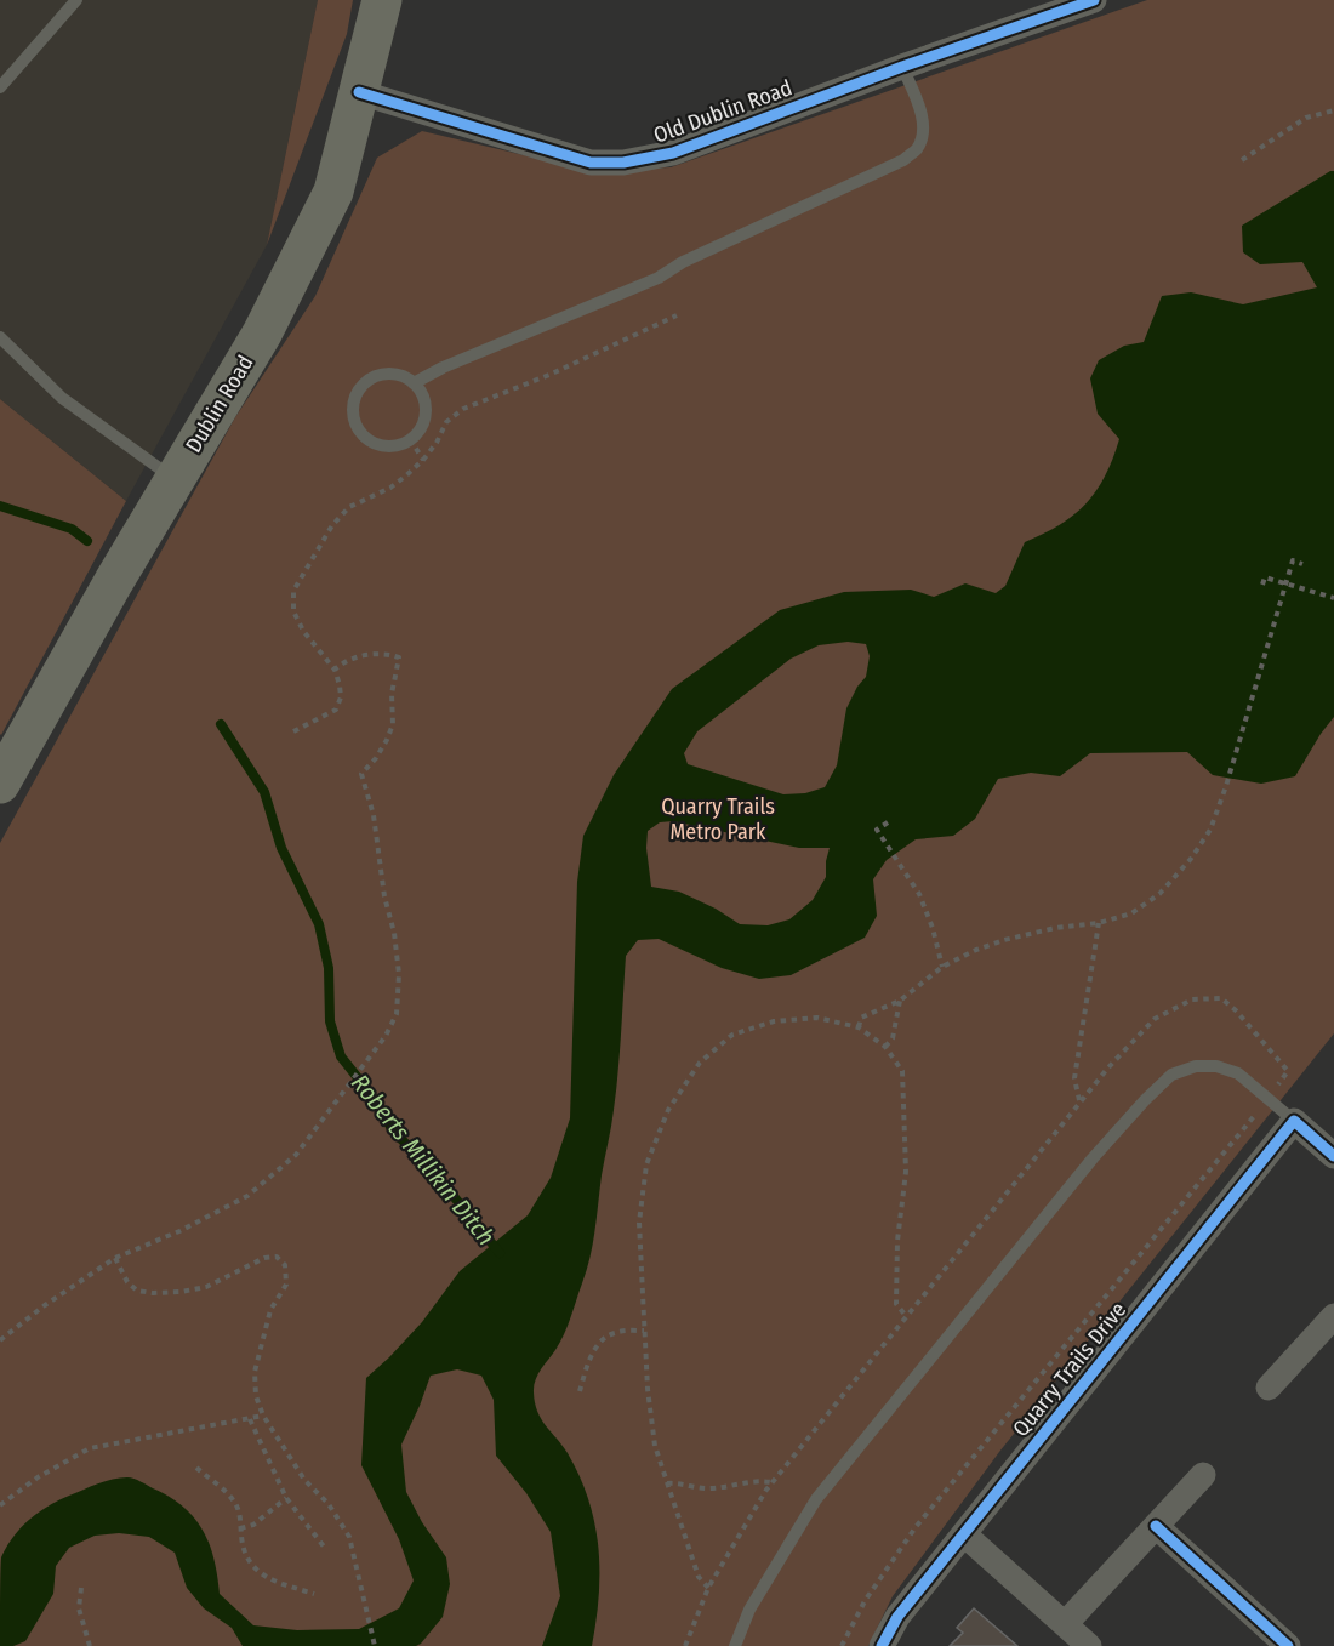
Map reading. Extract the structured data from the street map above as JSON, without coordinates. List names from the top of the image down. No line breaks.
{"streets":{"main road":["Dublin Road"],"street":["Old Dublin Road","Quarry Trails Drive"]},"crossings":[["Old Dublin Road","Dublin Road"]],"water":["Roberts Millikin Ditch"],"parks":["Quarry Trails Metro Park"]}
